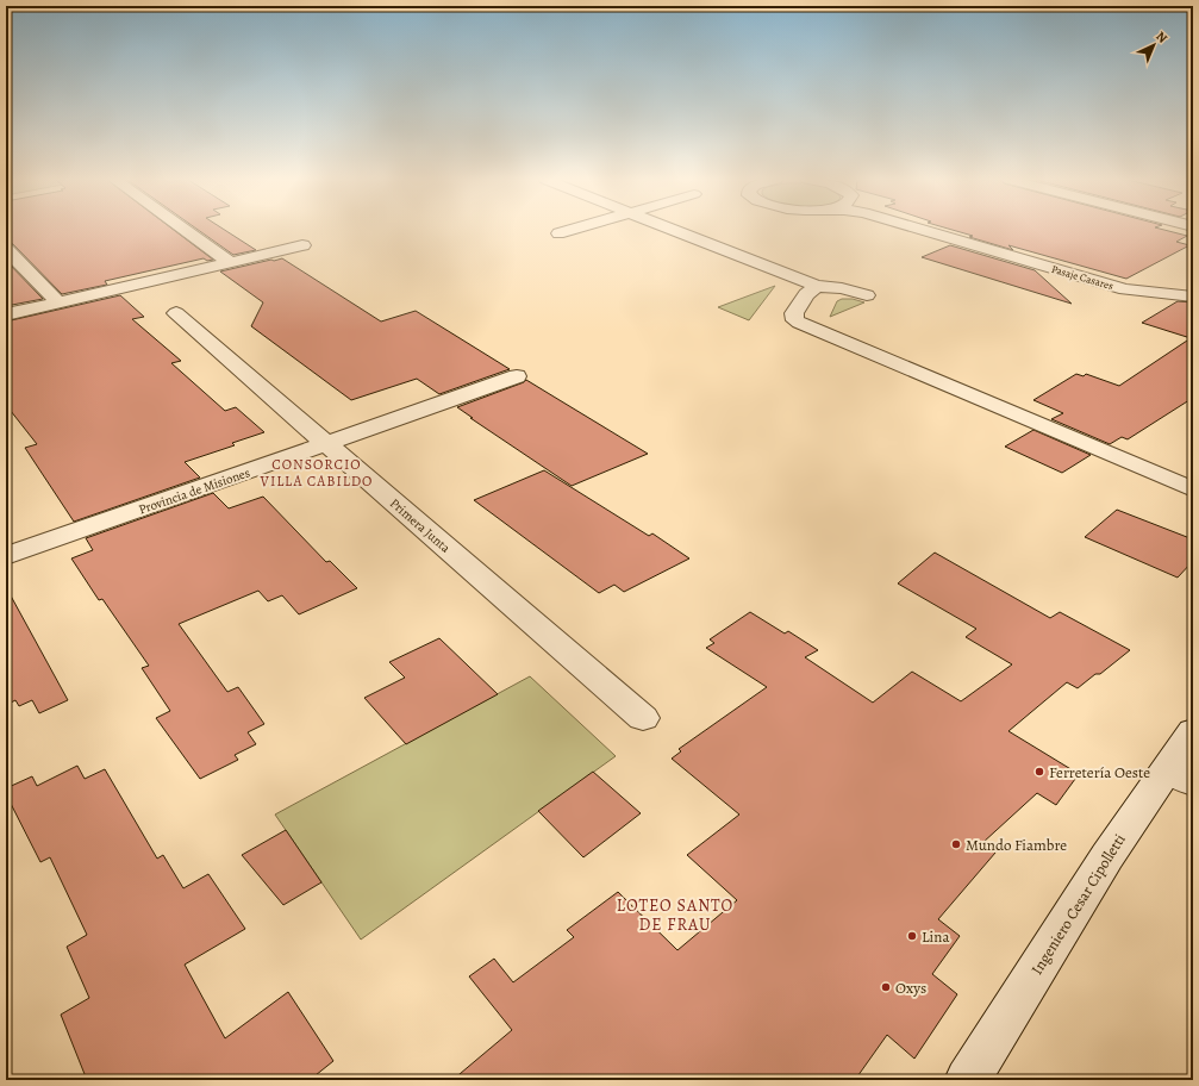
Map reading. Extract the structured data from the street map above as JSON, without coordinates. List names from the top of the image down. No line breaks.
{"streets":{"street":["Pasaje Casares","Provincia de Misiones","Primera Junta","Ingeniero Cesar Cipolletti"]},"crossings":[["Provincia de Misiones","Primera Junta"]],"districts":["CONSORCIO VILLA CABILDO","LOTEO SANTO DE FRAU"],"places":["Ferretería Oeste","Mundo Fiambre","Lina","Oxys"],"north":"top right"}
